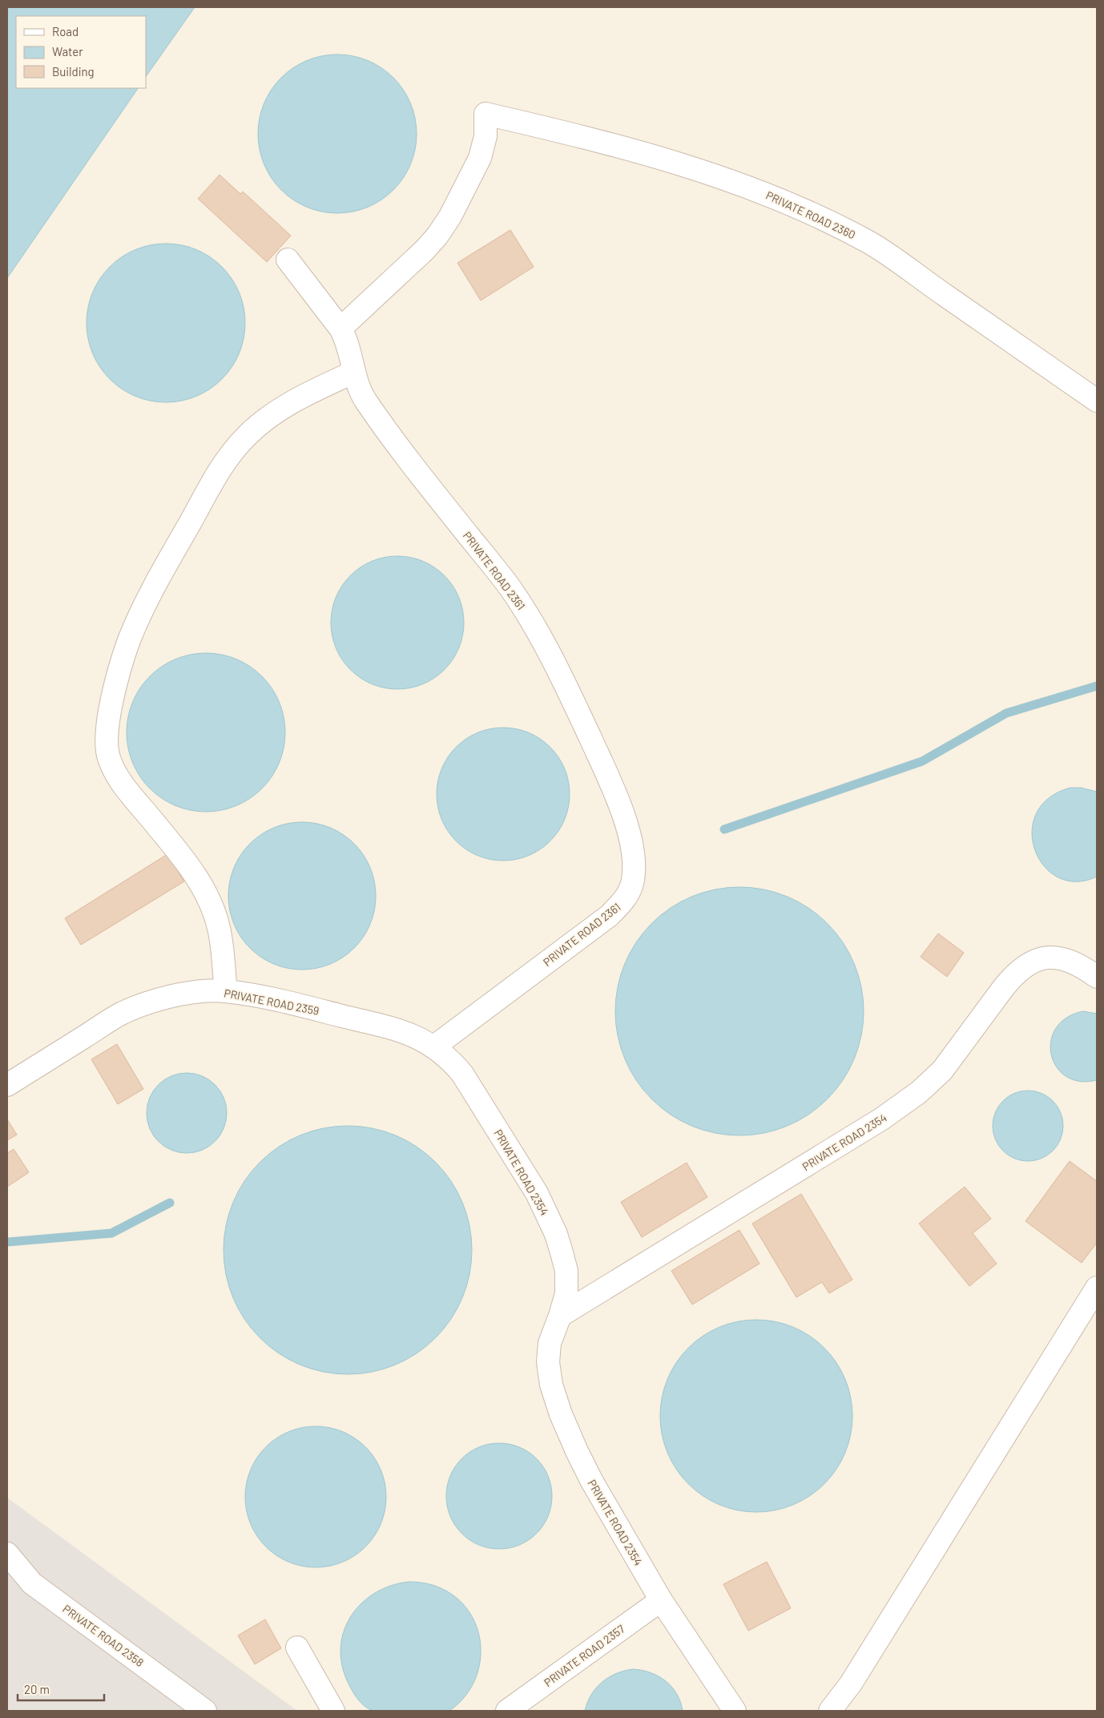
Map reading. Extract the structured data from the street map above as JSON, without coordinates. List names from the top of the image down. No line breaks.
{"streets":{"lane":["PRIVATE ROAD 2360","PRIVATE ROAD 2361","PRIVATE ROAD 2359","PRIVATE ROAD 2354","PRIVATE ROAD 2358","PRIVATE ROAD 2357"]},"crossings":[["PRIVATE ROAD 2360","PRIVATE ROAD 2361"],["PRIVATE ROAD 2361","PRIVATE ROAD 2359"],["PRIVATE ROAD 2361","PRIVATE ROAD 2354"],["PRIVATE ROAD 2359","PRIVATE ROAD 2354"],["PRIVATE ROAD 2354","PRIVATE ROAD 2357"]],"legend":["Road","Water","Building"],"scale_bar":"20 m"}
